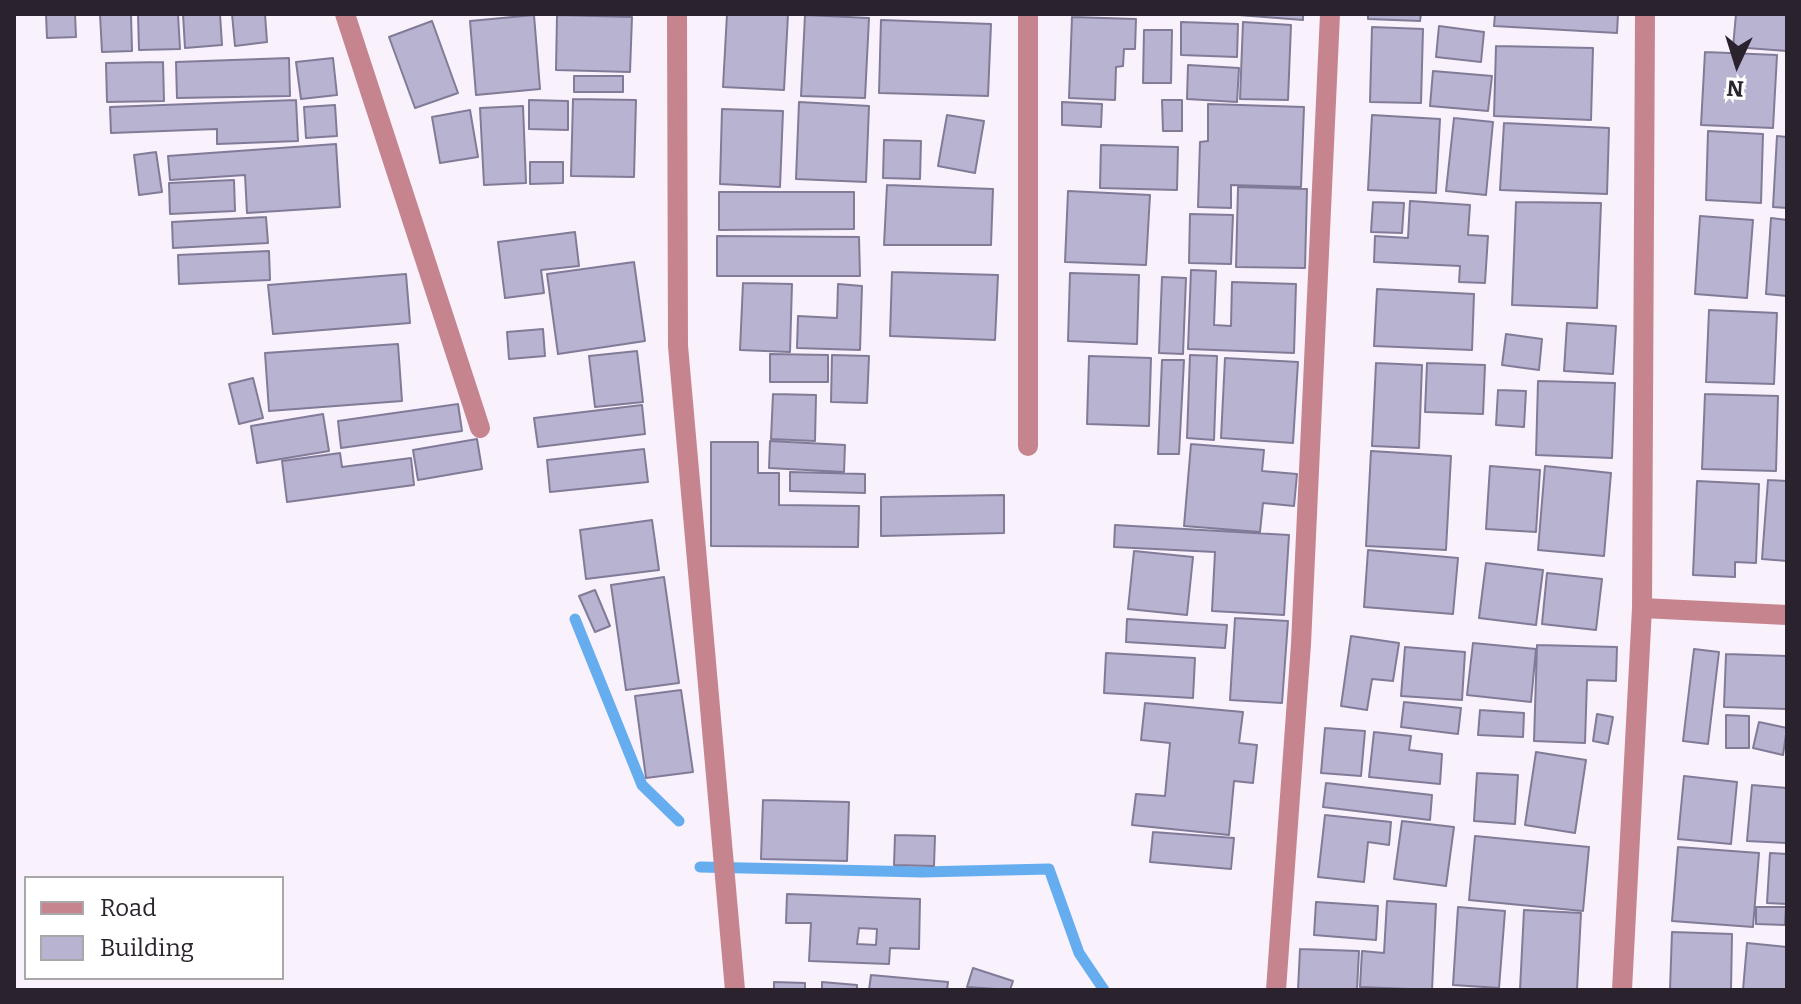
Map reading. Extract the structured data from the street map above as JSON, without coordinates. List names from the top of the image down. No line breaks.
{"legend":["Road","Building"],"north":"bottom"}
